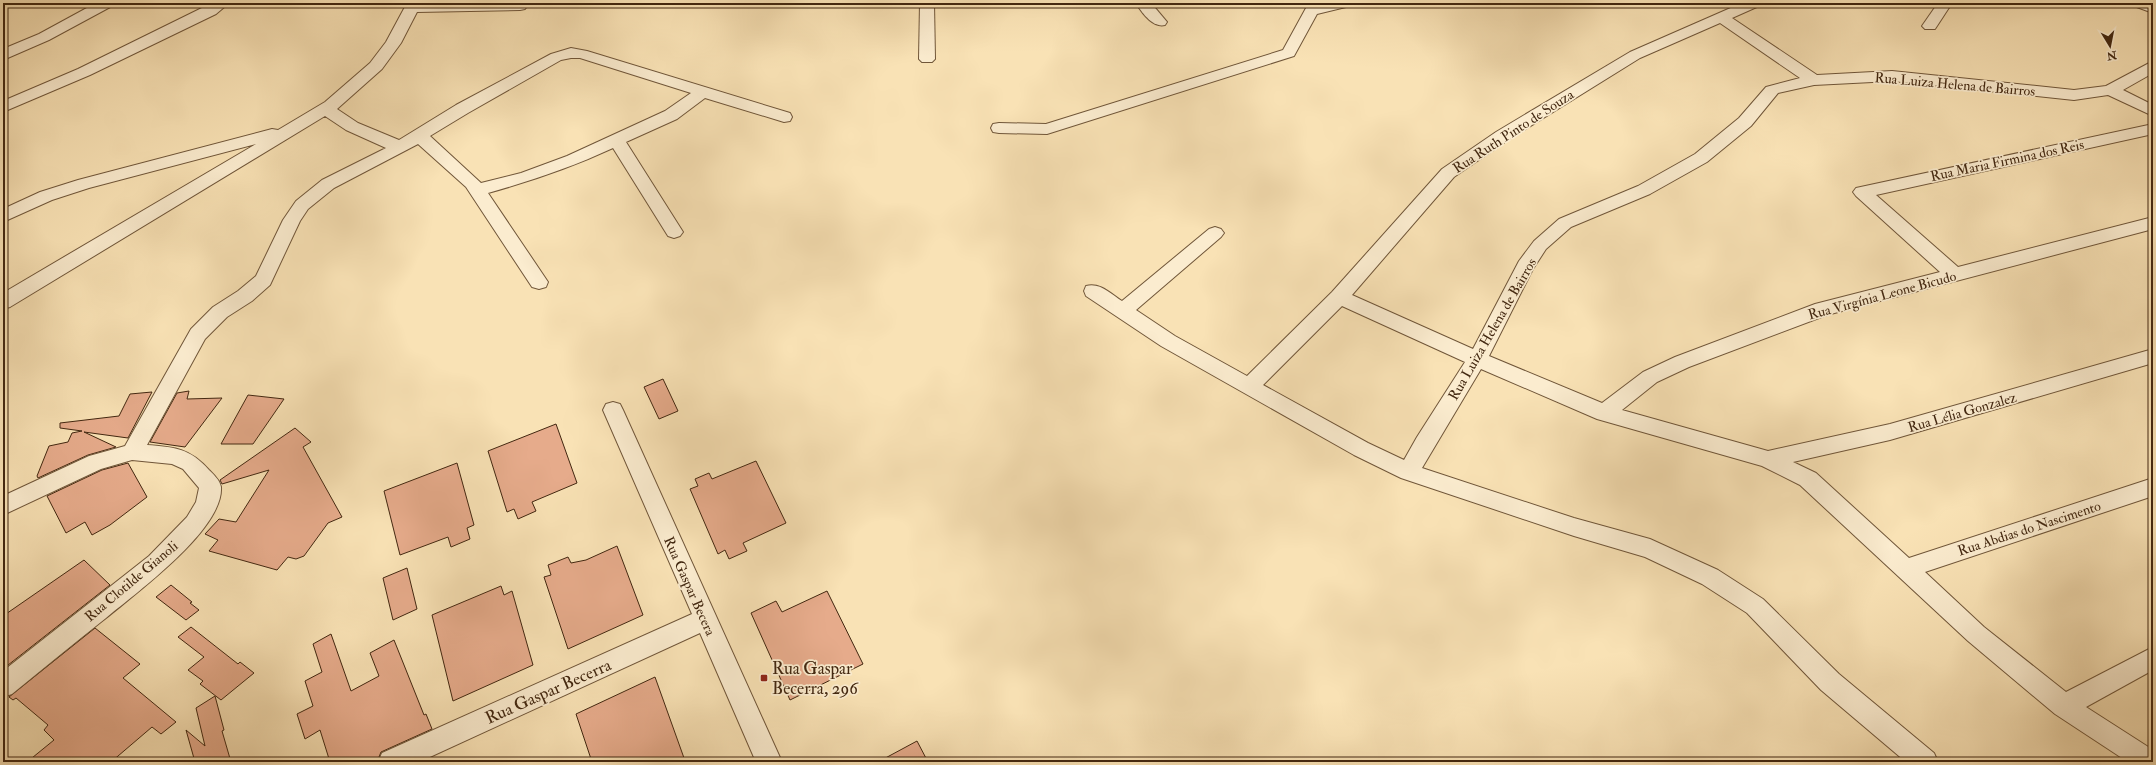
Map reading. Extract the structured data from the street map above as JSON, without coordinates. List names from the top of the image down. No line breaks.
{"streets":{"street":["Rua Luiza Helena de Bairros","Rua Ruth Pinto de Souza","Rua Maria Firmina dos Reis","Rua Virgínia Leone Bicudo","Rua Lélia Gonzalez","Rua Abdias do Nascimento","Rua Clotilde Gianoli","Rua Gaspar Becera","Rua Gaspar Becerra"]},"crossings":[["Rua Maria Firmina dos Reis","Rua Virgínia Leone Bicudo"],["Rua Gaspar Becera","Rua Gaspar Becerra"]],"places":{"transit":["Rua Gaspar Becerra, 296"]},"north":"bottom"}
